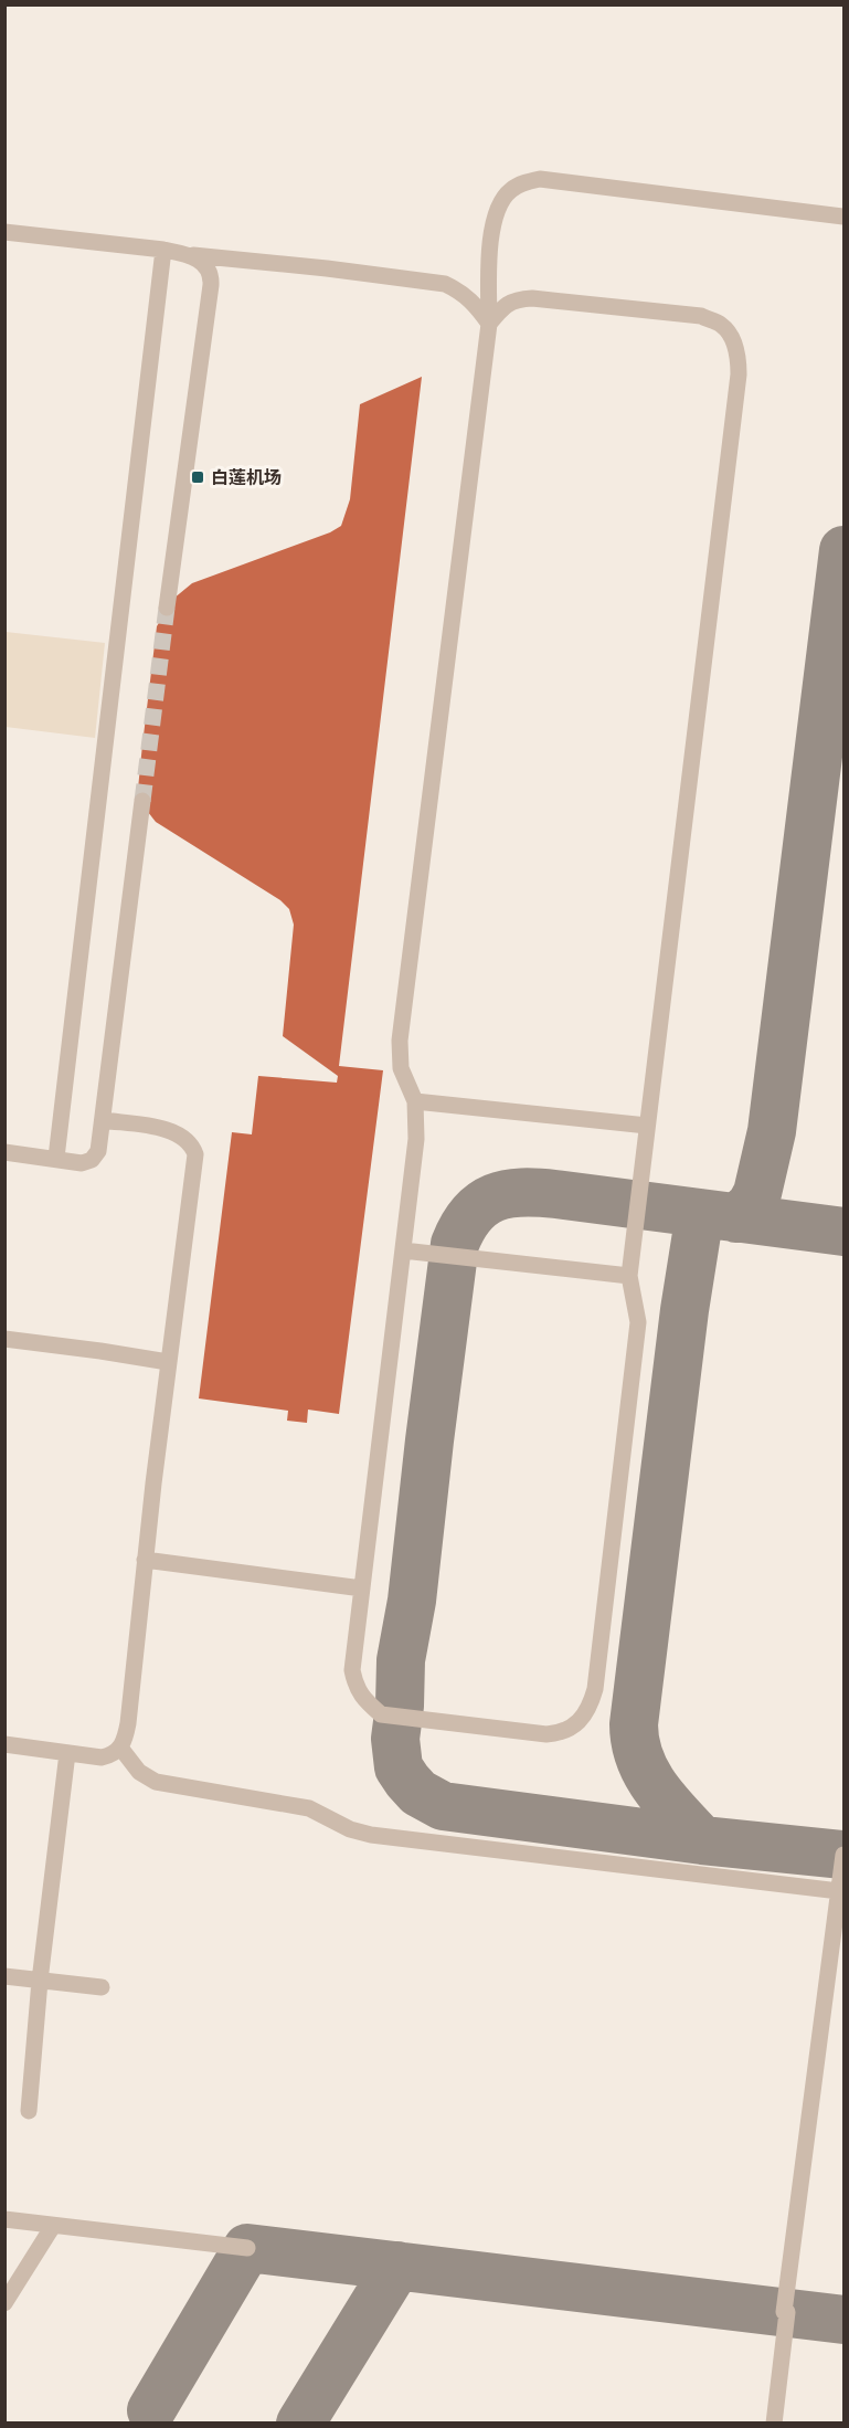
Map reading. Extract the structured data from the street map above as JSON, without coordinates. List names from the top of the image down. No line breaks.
{"places":{"transit":["白莲机场"]}}
